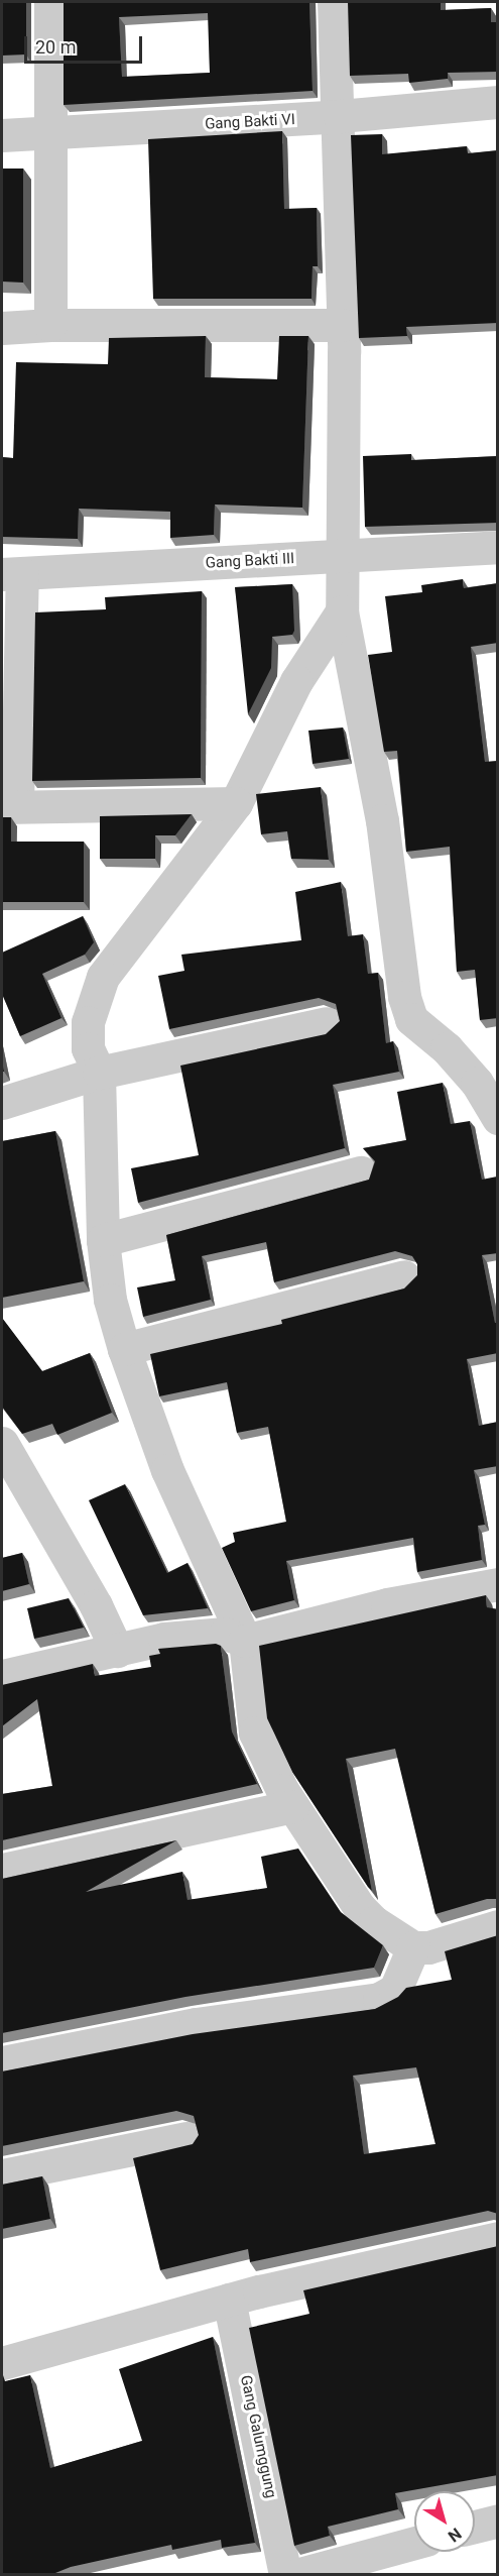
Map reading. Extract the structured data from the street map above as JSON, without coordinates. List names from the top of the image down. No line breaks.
{"streets":{"street":["Gang Bakti VI","Gang Bakti III","Gang Galumggung"]},"scale_bar":"20 m","north":"bottom right"}
